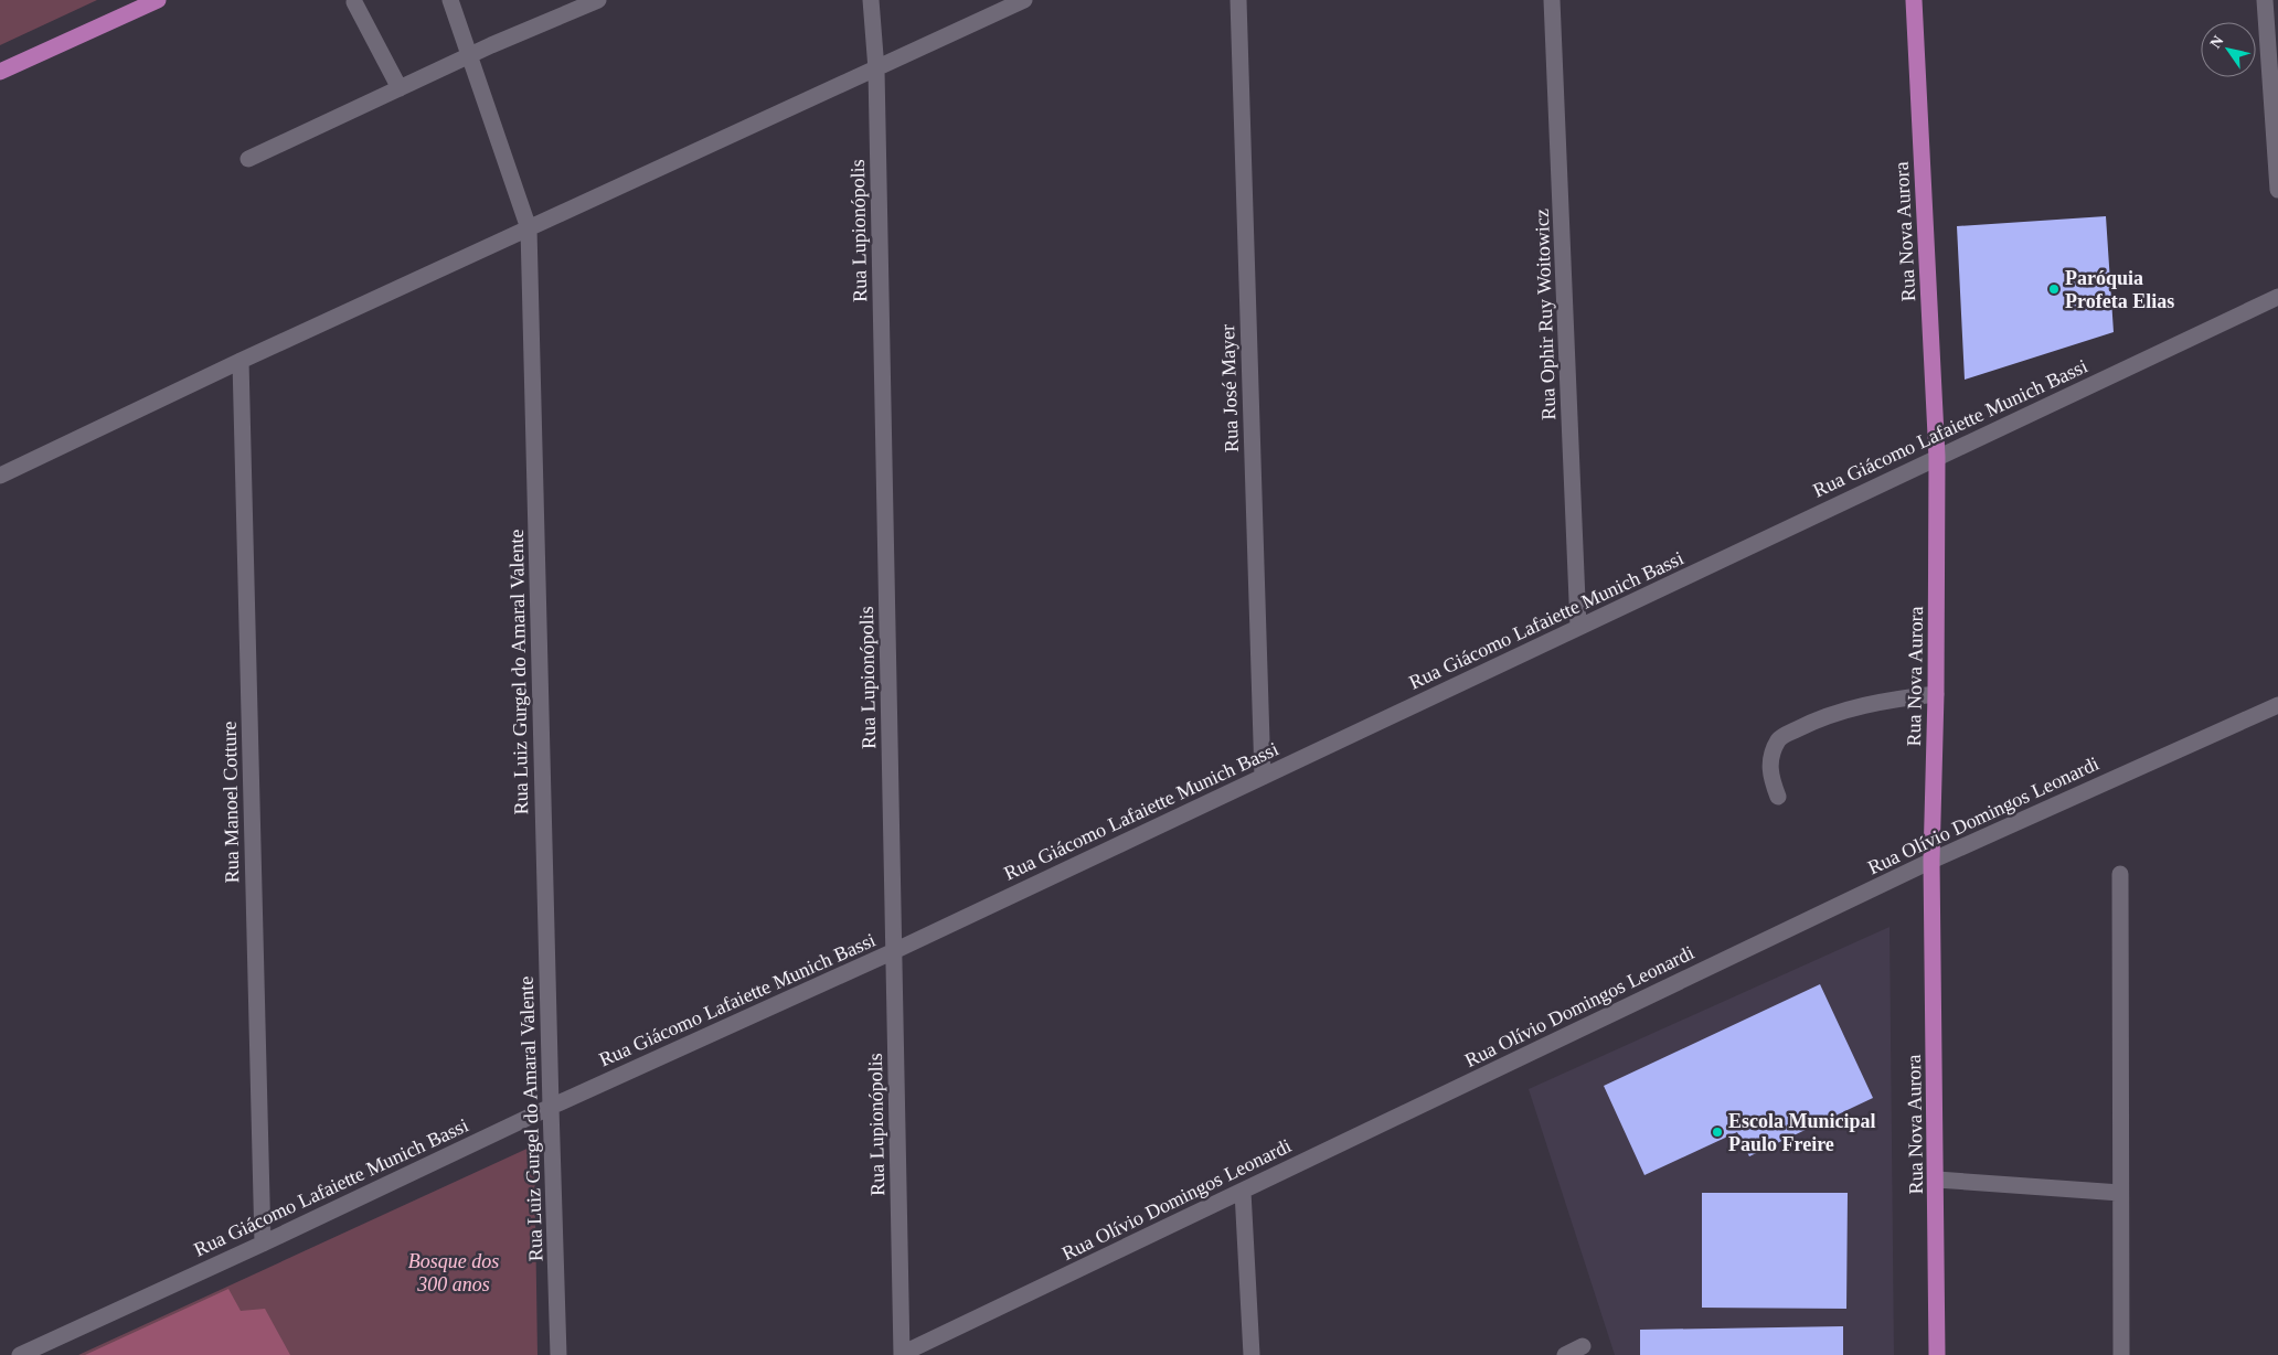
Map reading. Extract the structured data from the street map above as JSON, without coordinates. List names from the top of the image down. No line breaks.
{"streets":{"main road":["Rua Nova Aurora"],"street":["Rua Lupionópolis","Rua Ophir Ruy Woitowicz","Rua José Mayer","Rua Giácomo Lafaiette Munich Bassi","Rua Luiz Gurgel do Amaral Valente","Rua Manoel Cotture","Rua Olívio Domingos Leonardi"]},"crossings":[["Rua Lupionópolis","Rua Giácomo Lafaiette Munich Bassi"],["Rua Lupionópolis","Rua Olívio Domingos Leonardi"],["Rua Nova Aurora","Rua Giácomo Lafaiette Munich Bassi"],["Rua Nova Aurora","Rua Olívio Domingos Leonardi"],["Rua Ophir Ruy Woitowicz","Rua Giácomo Lafaiette Munich Bassi"],["Rua José Mayer","Rua Giácomo Lafaiette Munich Bassi"],["Rua Giácomo Lafaiette Munich Bassi","Rua Luiz Gurgel do Amaral Valente"],["Rua Giácomo Lafaiette Munich Bassi","Rua Manoel Cotture"]],"parks":["Bosque dos 300 anos"],"places":["Paróquia Profeta Elias","Escola Municipal Paulo Freire"],"north":"top left"}
